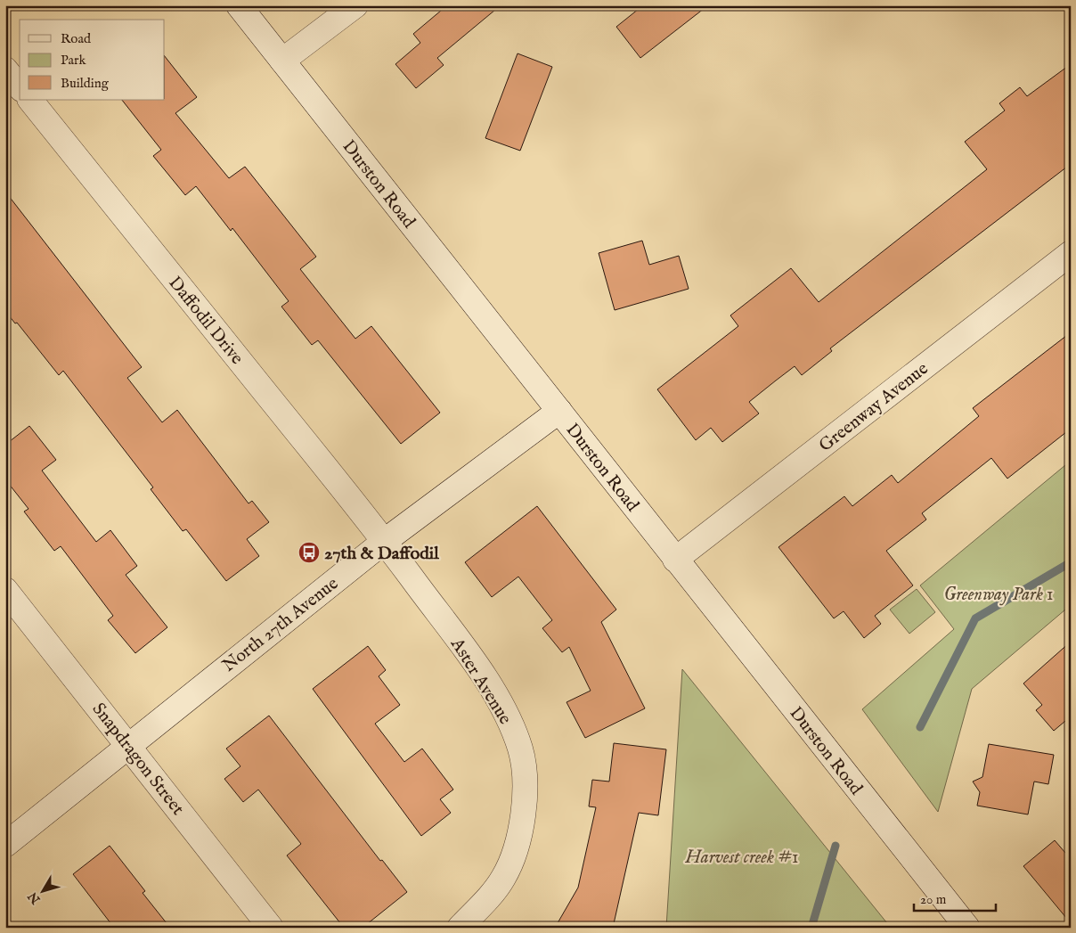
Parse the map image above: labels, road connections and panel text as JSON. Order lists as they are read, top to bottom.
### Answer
{
  "streets": {
    "street": [
      "Durston Road",
      "Daffodil Drive",
      "Greenway Avenue",
      "North 27th Avenue",
      "Aster Avenue",
      "Snapdragon Street"
    ]
  },
  "crossings": [
    ["Durston Road", "Greenway Avenue"],
    ["Durston Road", "North 27th Avenue"],
    ["Daffodil Drive", "North 27th Avenue"],
    ["Daffodil Drive", "Aster Avenue"],
    ["North 27th Avenue", "Aster Avenue"],
    ["North 27th Avenue", "Snapdragon Street"]
  ],
  "parks": ["Greenway Park 1", "Harvest creek #1"],
  "places": {
    "bus stop": ["27th & Daffodil"]
  },
  "legend": ["Road", "Park", "Building"],
  "scale_bar": "20 m",
  "north": "bottom left"
}
